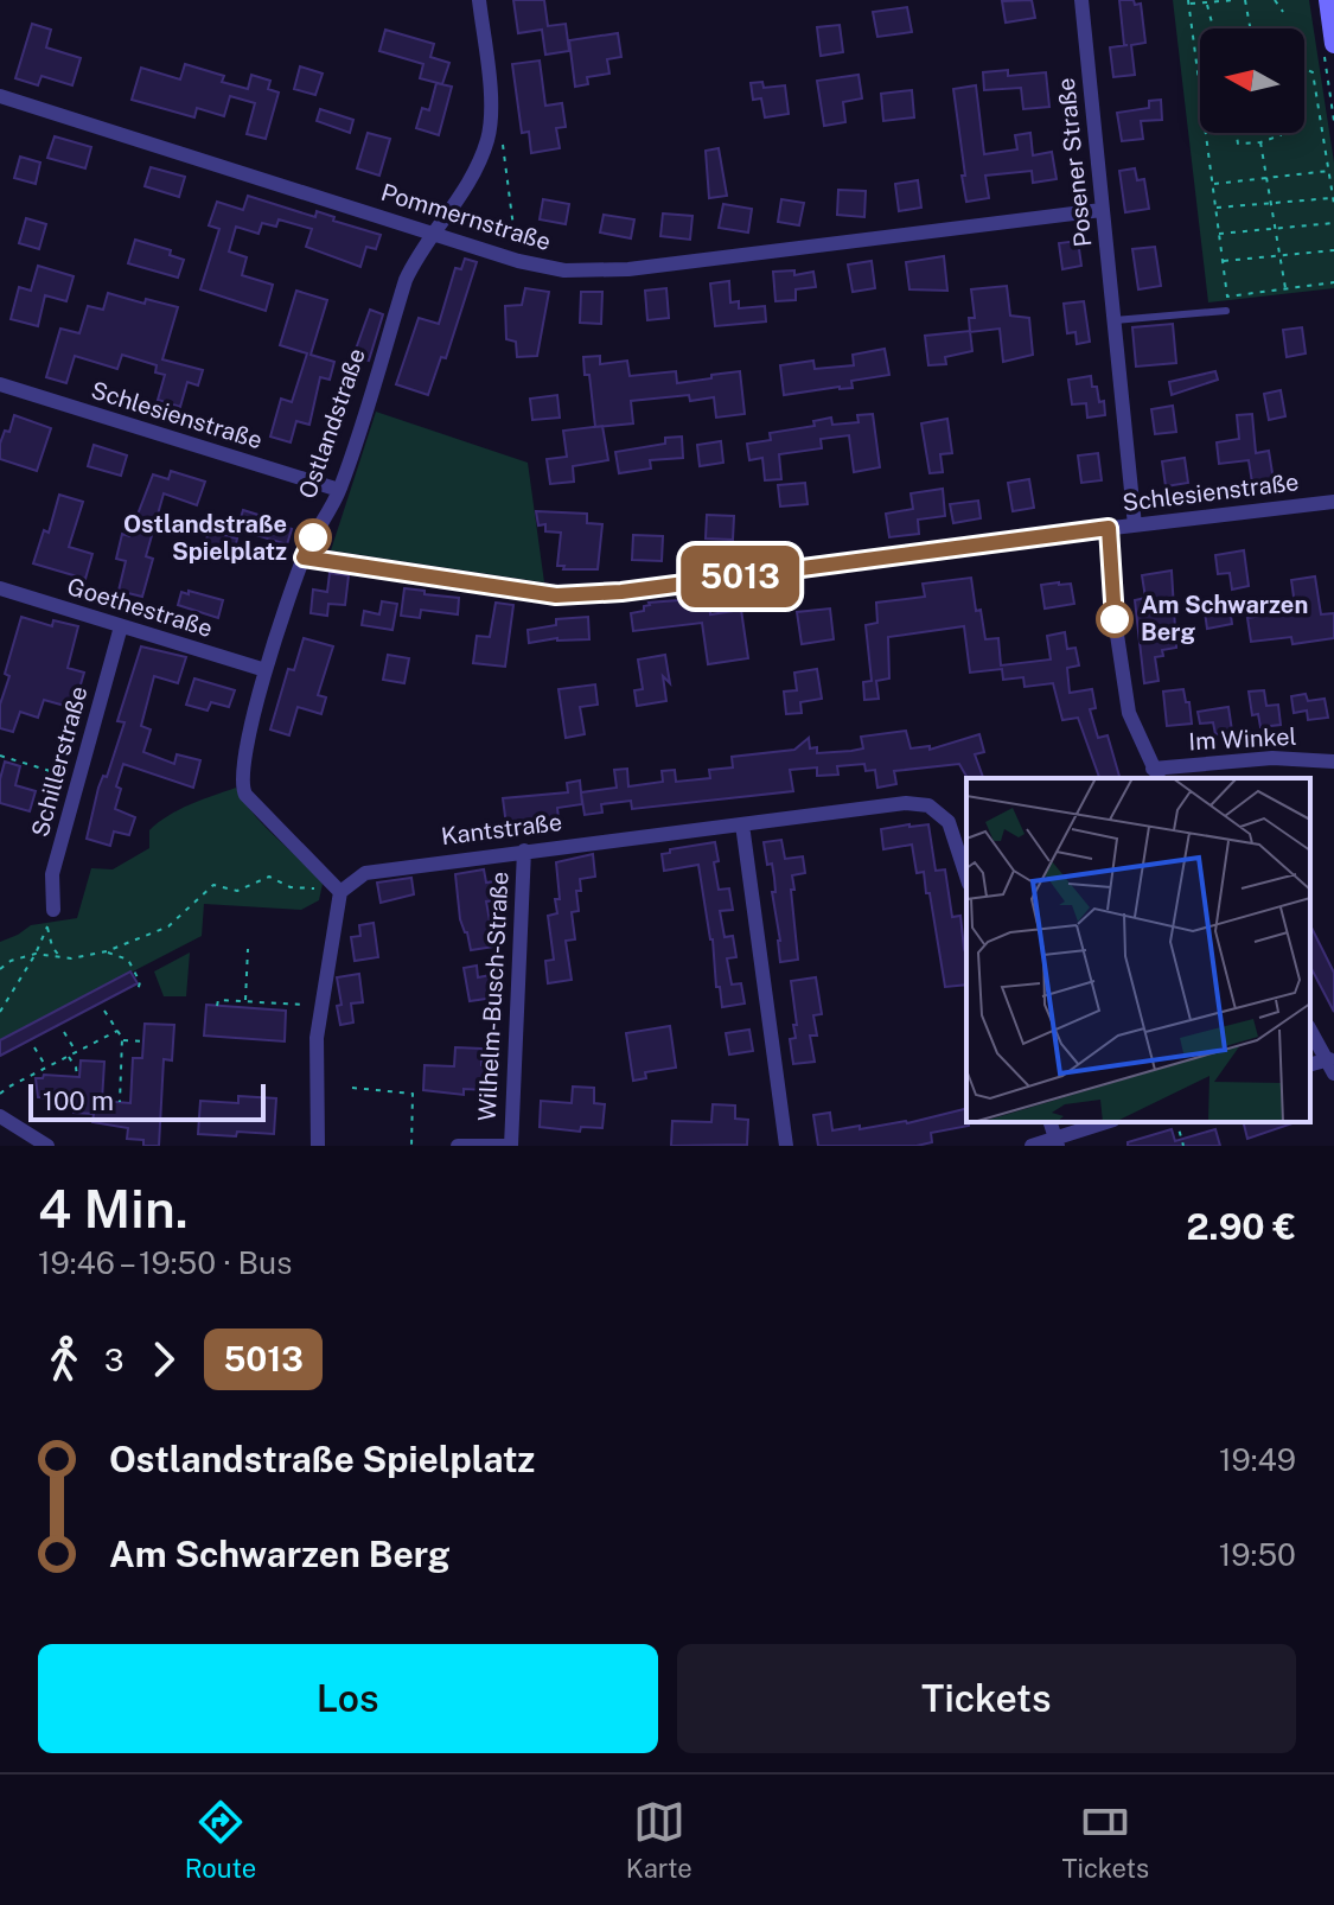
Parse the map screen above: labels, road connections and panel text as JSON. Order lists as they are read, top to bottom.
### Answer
{
  "streets": {
    "street": [
      "Posener Straße",
      "Pommernstraße",
      "Schlesienstraße",
      "Ostlandstraße",
      "Goethestraße",
      "Im Winkel",
      "Schillerstraße",
      "Kantstraße",
      "Wilhelm-Busch-Straße"
    ]
  },
  "crossings": [
    ["Posener Straße", "Pommernstraße"],
    ["Posener Straße", "Schlesienstraße"],
    ["Pommernstraße", "Ostlandstraße"],
    ["Schlesienstraße", "Ostlandstraße"],
    ["Ostlandstraße", "Goethestraße"],
    ["Ostlandstraße", "Kantstraße"],
    ["Goethestraße", "Schillerstraße"],
    ["Kantstraße", "Wilhelm-Busch-Straße"]
  ],
  "places": ["Ostlandstraße Spielplatz", "Am Schwarzen Berg"],
  "lines": ["bus line 5013"],
  "scale_bar": "100 m",
  "north": "left",
  "page": {
    "on_map": "5013",
    "scale": "100 m",
    "heading": ["4 Min.", "19:46 – 19:50 · Bus", "2.90 €"],
    "legs": ["3", "5013"],
    "list": [
      {
        "name": "Ostlandstraße Spielplatz",
        "value": "19:49"
      },
      {
        "name": "Am Schwarzen Berg",
        "value": "19:50"
      }
    ],
    "buttons": ["Los", "Tickets"],
    "tabs": ["Route", "Karte", "Tickets"]
  }
}
